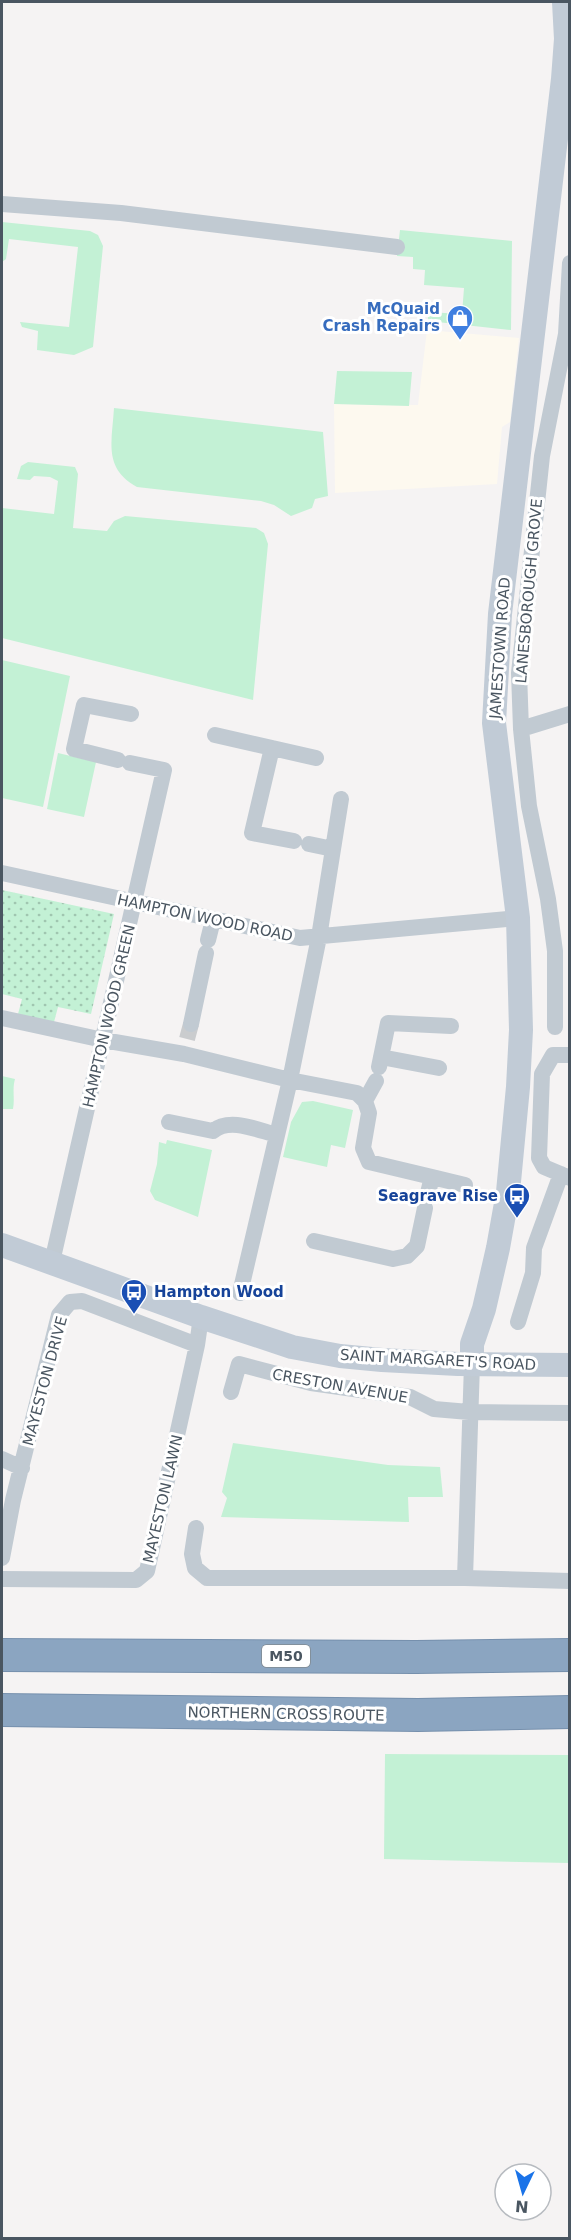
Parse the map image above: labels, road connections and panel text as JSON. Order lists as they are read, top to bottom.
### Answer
{
  "streets": {
    "highway": ["M50", "NORTHERN CROSS ROUTE"],
    "street": [
      "LANESBOROUGH GROVE",
      "JAMESTOWN ROAD",
      "HAMPTON WOOD ROAD",
      "HAMPTON WOOD GREEN",
      "SAINT MARGARET'S ROAD",
      "MAYESTON DRIVE",
      "CRESTON AVENUE",
      "MAYESTON LAWN"
    ]
  },
  "crossings": [
    ["JAMESTOWN ROAD", "HAMPTON WOOD ROAD"],
    ["JAMESTOWN ROAD", "SAINT MARGARET'S ROAD"],
    ["HAMPTON WOOD ROAD", "HAMPTON WOOD GREEN"],
    ["HAMPTON WOOD GREEN", "SAINT MARGARET'S ROAD"],
    ["SAINT MARGARET'S ROAD", "MAYESTON LAWN"],
    ["MAYESTON DRIVE", "MAYESTON LAWN"]
  ],
  "places": {
    "shop": ["McQuaid Crash Repairs"],
    "bus stop": ["Seagrave Rise", "Hampton Wood"]
  },
  "north": "bottom"
}
